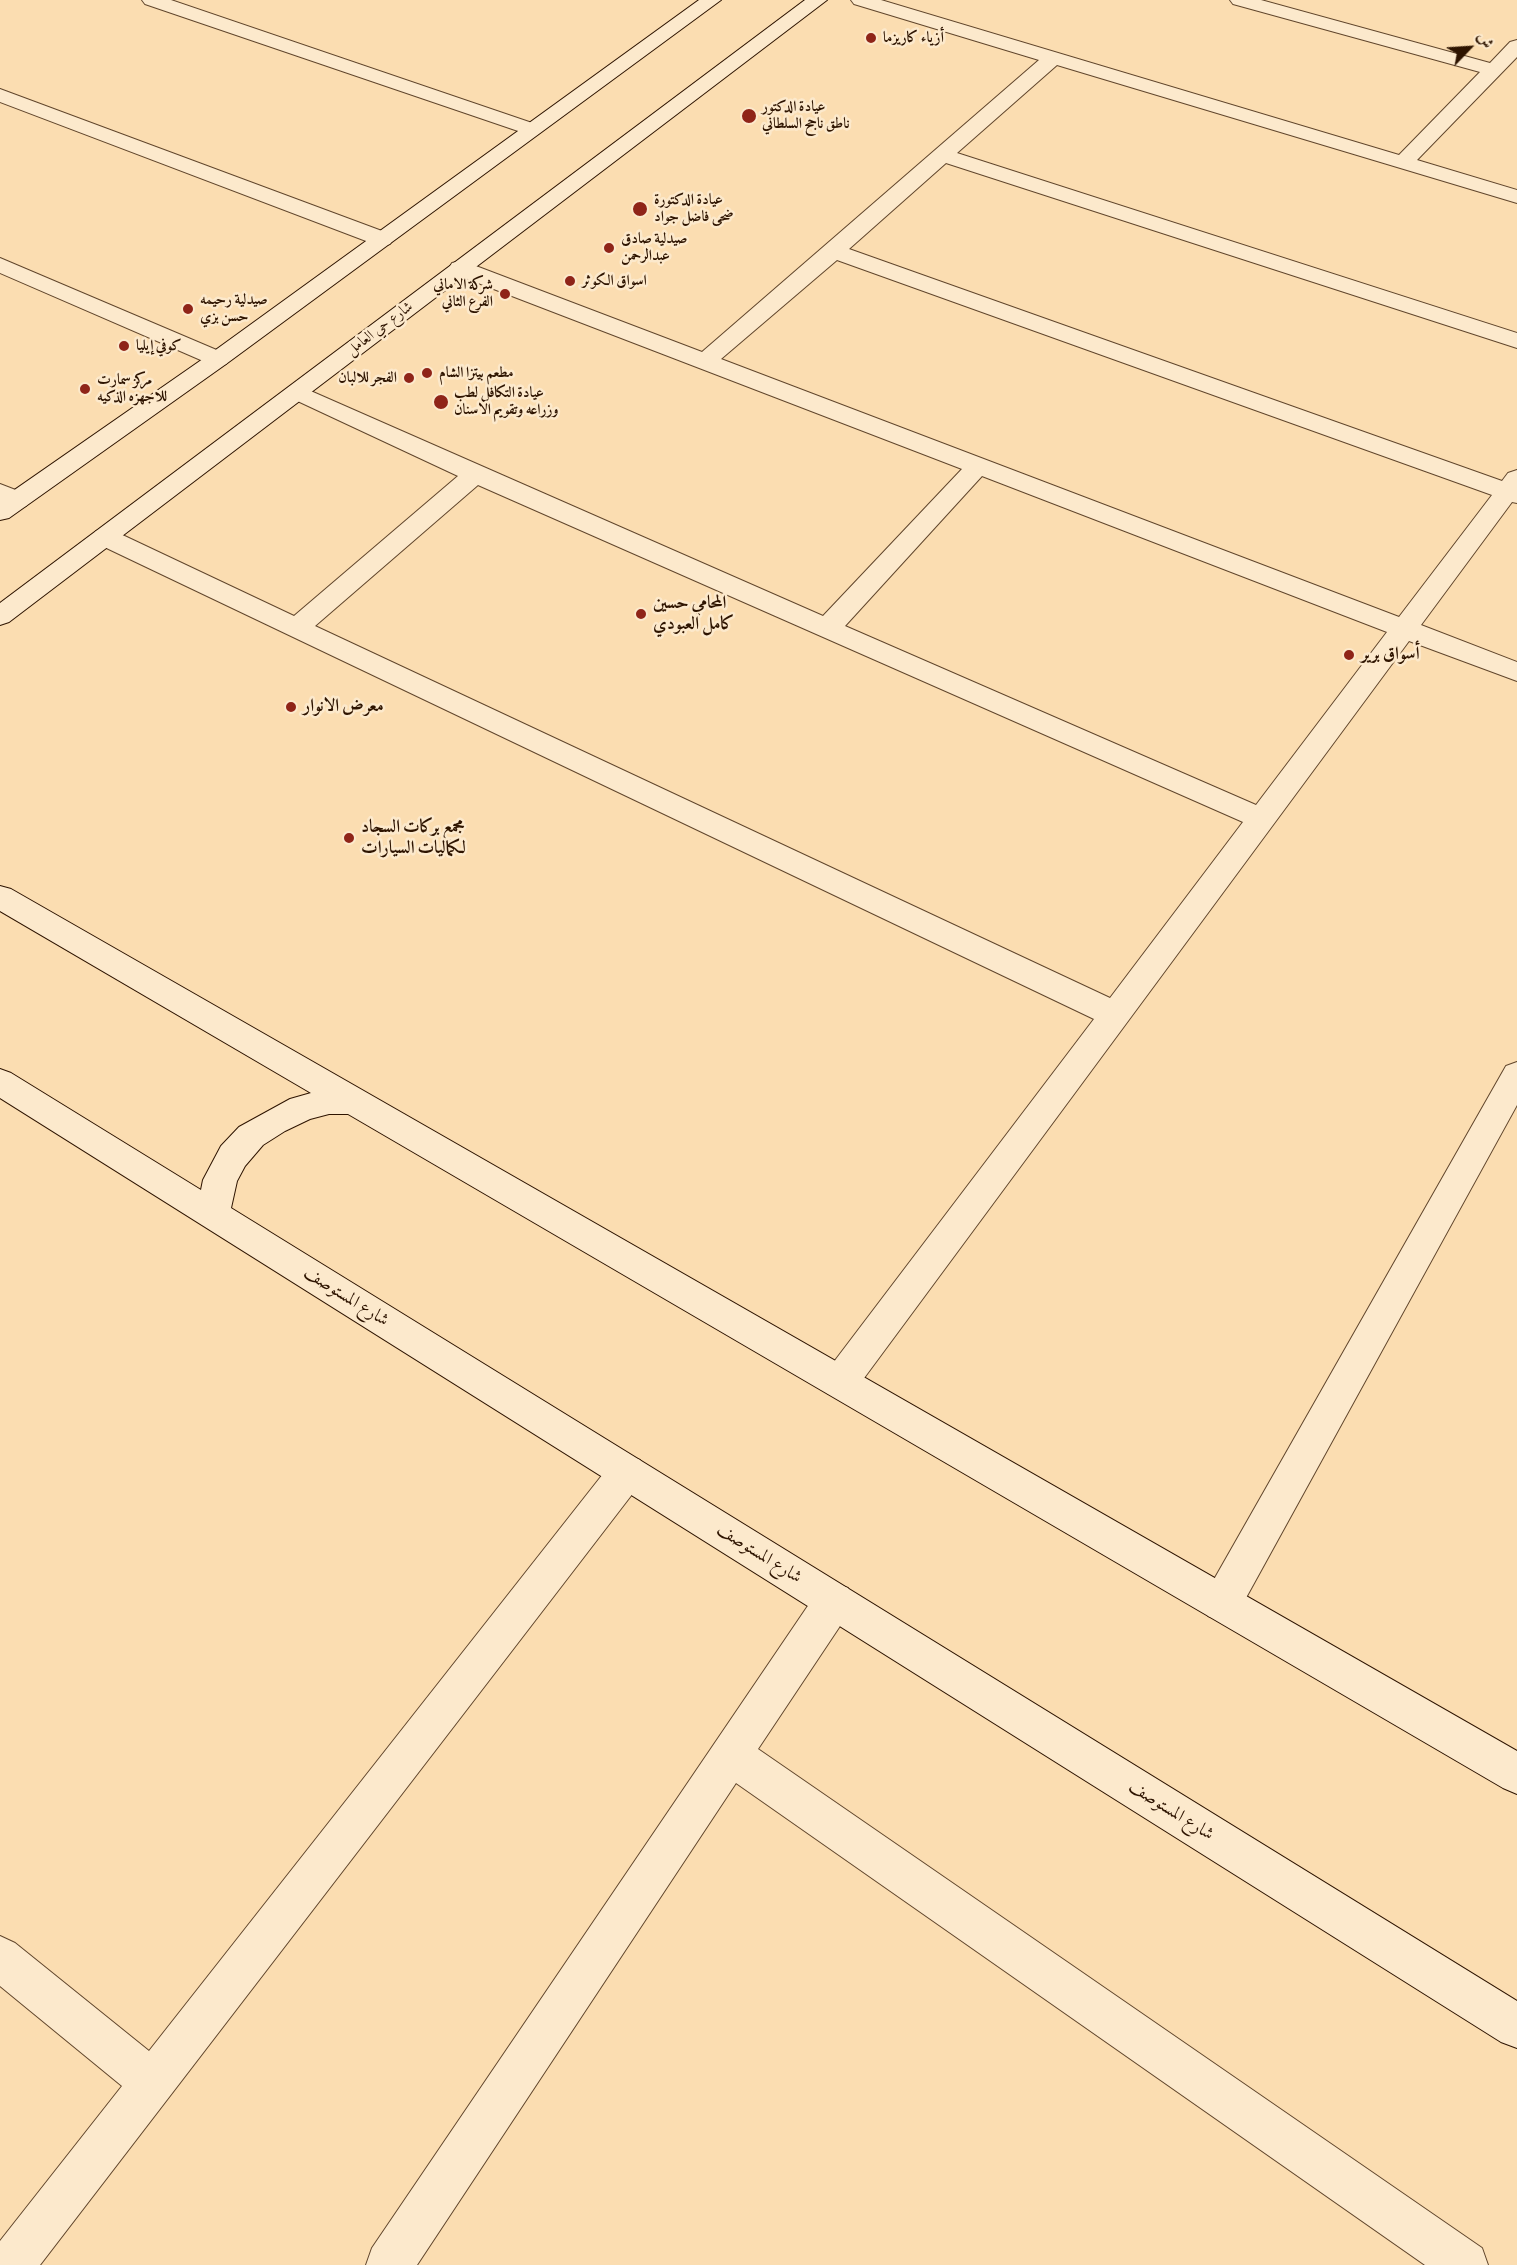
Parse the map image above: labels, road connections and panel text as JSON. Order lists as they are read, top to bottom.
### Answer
{
  "streets": {
    "street": ["شارع حي العامل", "شارع المستوصف"]
  },
  "places": [
    "أزياء كاريزما",
    "عيادة الدكتور ناطق ناجح السلطاني",
    "عيادة الدكتورة ضحى فاضل جواد",
    "صيدلية صادق عبدالرحمن",
    "اسواق الكوثر",
    "شركة الاماني الفرع الثاني",
    "صيدلية رحيمه حسن بزي",
    "كوفي إيليا",
    "مطعم بيتزا الشام",
    "الفجر للالبان",
    "مركز سمارت للاجهزه الذكيه",
    "عيادة التكافل لطب وزراعه وتقويم الاسنان",
    "المحامي حسين كامل العبودي",
    "أسواق برير",
    "معرض الانوار",
    "مجمع بركات السجاد لكماليات السيارات"
  ],
  "north": "top right"
}
